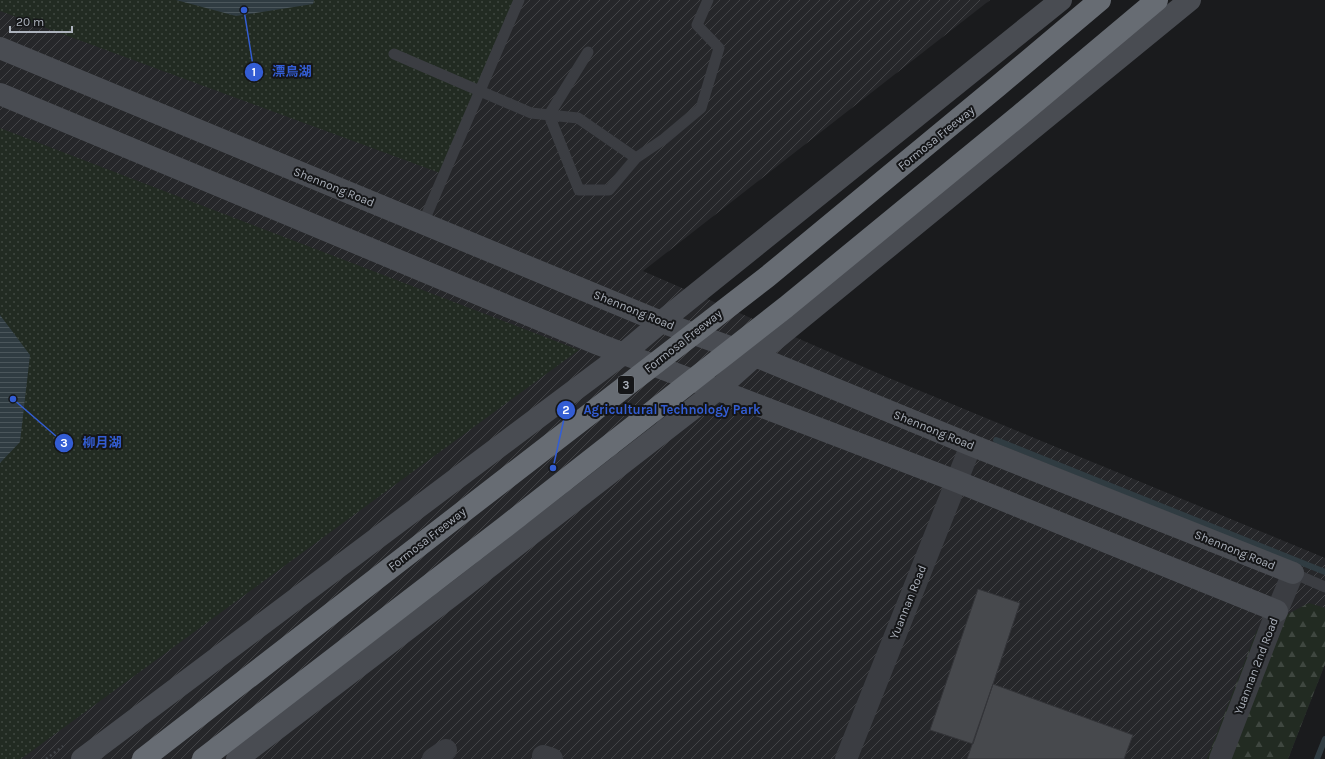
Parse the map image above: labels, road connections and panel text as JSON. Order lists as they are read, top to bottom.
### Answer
{
  "streets": {
    "highway": ["Formosa Freeway", "3"],
    "street": ["Shennong Road", "Yuannan Road", "Yuannan 2nd Road"]
  },
  "crossings": [
    ["Shennong Road", "Yuannan Road"],
    ["Shennong Road", "Yuannan 2nd Road"]
  ],
  "places": ["漂鳥湖", "柳月湖", "Agricultural Technology Park"],
  "scale_bar": "20 m"
}
